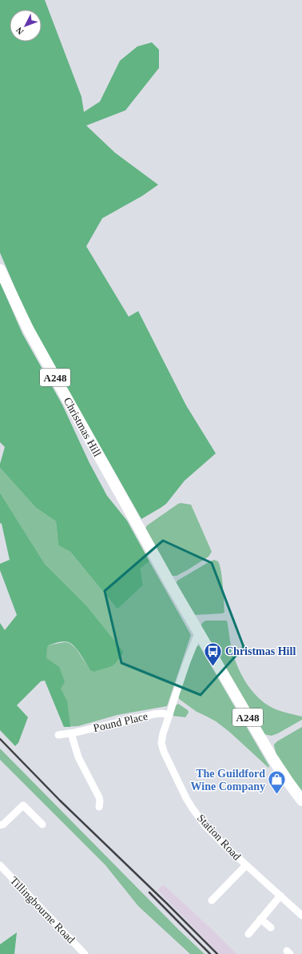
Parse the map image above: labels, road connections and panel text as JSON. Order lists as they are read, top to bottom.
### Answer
{
  "streets": {
    "main road": ["A248", "Christmas Hill"],
    "street": ["Pound Place", "Station Road", "Tillingbourne Road"]
  },
  "crossings": [
    ["A248", "Christmas Hill"],
    ["A248", "Station Road"],
    ["Christmas Hill", "Station Road"],
    ["Pound Place", "Station Road"]
  ],
  "places": {
    "bus stop": ["Christmas Hill"],
    "shop": ["The Guildford Wine Company"]
  },
  "north": "bottom left"
}
